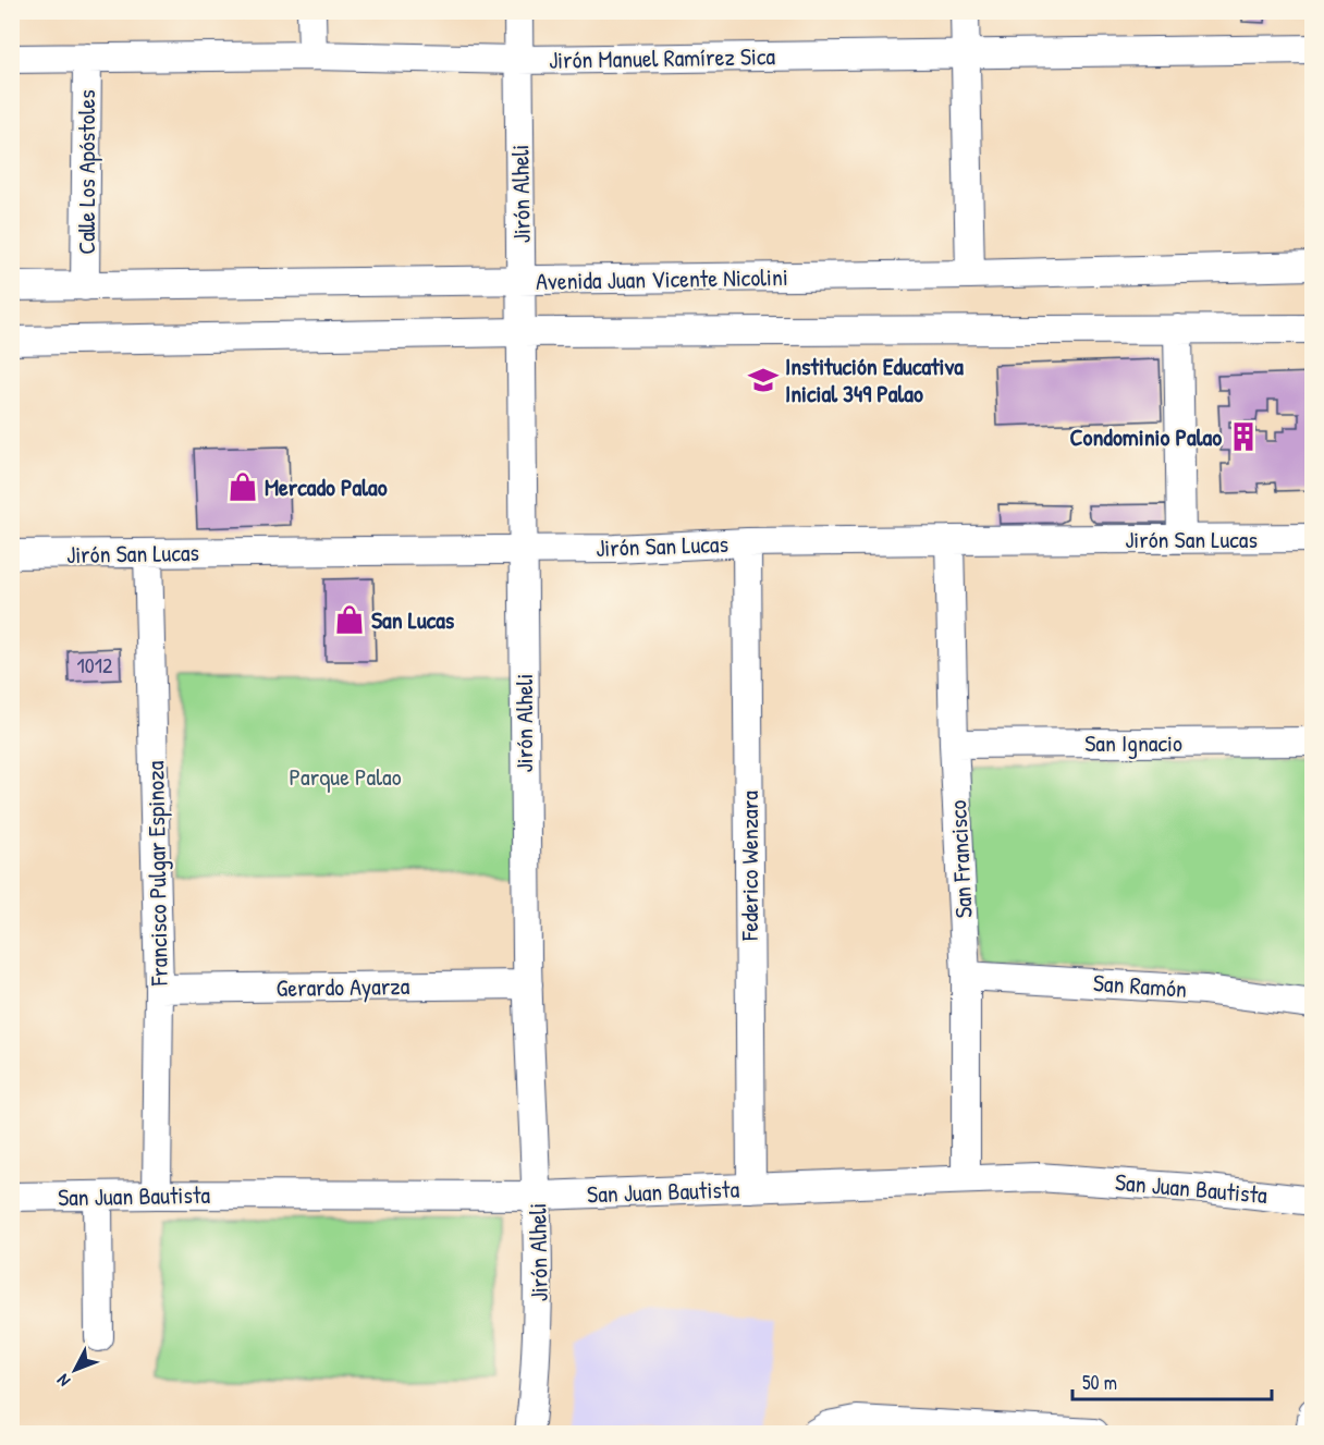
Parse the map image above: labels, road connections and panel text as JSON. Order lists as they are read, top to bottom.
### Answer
{
  "streets": {
    "street": [
      "Jirón Manuel Ramírez Sica",
      "Calle Los Apóstoles",
      "Jirón Alheli",
      "Avenida Juan Vicente Nicolini",
      "Jirón San Lucas",
      "San Ignacio",
      "San Francisco",
      "Federico Wenzara",
      "Francisco Pulgar Espinoza",
      "San Ramón",
      "Gerardo Ayarza",
      "San Juan Bautista"
    ]
  },
  "crossings": [
    ["Jirón Manuel Ramírez Sica", "Calle Los Apóstoles"],
    ["Jirón Manuel Ramírez Sica", "Jirón Alheli"],
    ["Calle Los Apóstoles", "Avenida Juan Vicente Nicolini"],
    ["Jirón Alheli", "Avenida Juan Vicente Nicolini"],
    ["Jirón Alheli", "Jirón San Lucas"],
    ["Jirón Alheli", "Gerardo Ayarza"],
    ["Jirón Alheli", "San Juan Bautista"],
    ["Jirón San Lucas", "San Francisco"],
    ["Jirón San Lucas", "Federico Wenzara"],
    ["Jirón San Lucas", "Francisco Pulgar Espinoza"],
    ["San Ignacio", "San Francisco"],
    ["San Francisco", "San Ramón"],
    ["San Francisco", "San Juan Bautista"],
    ["Federico Wenzara", "San Juan Bautista"],
    ["Francisco Pulgar Espinoza", "Gerardo Ayarza"],
    ["Francisco Pulgar Espinoza", "San Juan Bautista"]
  ],
  "parks": ["Parque Palao"],
  "places": {
    "school or university": ["Institución Educativa Inicial 349 Palao"],
    "building": ["Condominio Palao"],
    "shop": ["Mercado Palao", "San Lucas"]
  },
  "house_numbers": ["1012"],
  "scale_bar": "50 m",
  "north": "bottom left"
}
